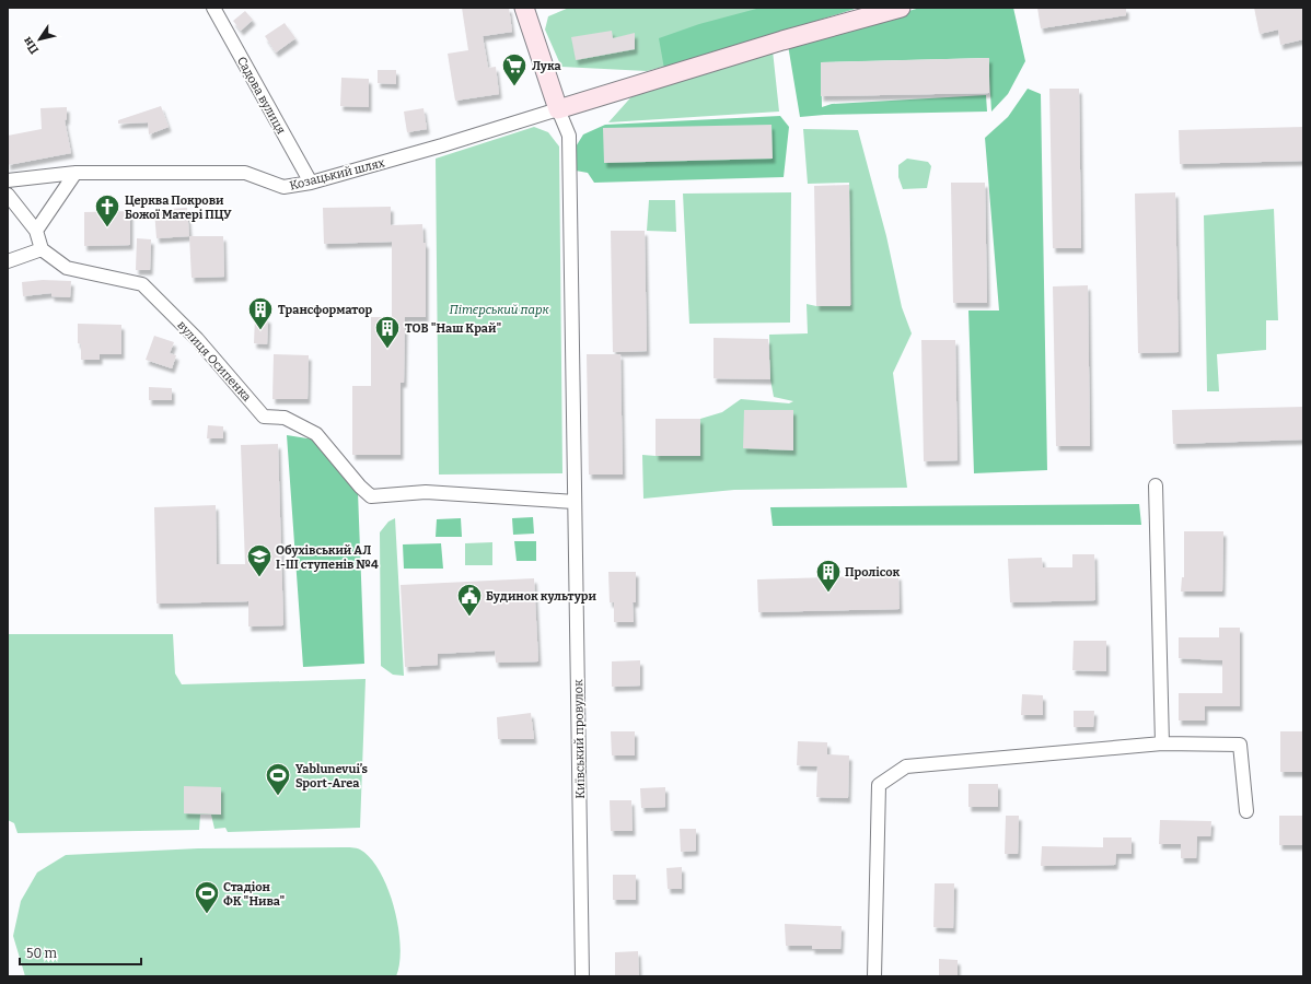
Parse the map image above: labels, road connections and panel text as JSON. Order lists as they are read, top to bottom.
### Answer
{
  "streets": {
    "street": [
      "Садова вулиця",
      "Козацький шлях",
      "вулиця Осипенка",
      "Київський провулок"
    ]
  },
  "crossings": [
    ["Садова вулиця", "Козацький шлях"],
    ["Козацький шлях", "Київський провулок"],
    ["вулиця Осипенка", "Київський провулок"]
  ],
  "parks": ["Пітєрський парк"],
  "places": {
    "supermarket": ["Лука"],
    "church": ["Церква Покрови Божої Матері ПЦУ"],
    "building": ["Трансформатор", "ТОВ \"Наш Край\"", "Пролісок"],
    "school or university": ["Обухівський АЛ І-ІІІ ступенів №4"],
    "public building": ["Будинок культури"],
    "sports": ["Yablunevui’s Sport-Area", "Стадіон ФК \"Нива\""]
  },
  "scale_bar": "50 m",
  "north": "bottom left"
}
